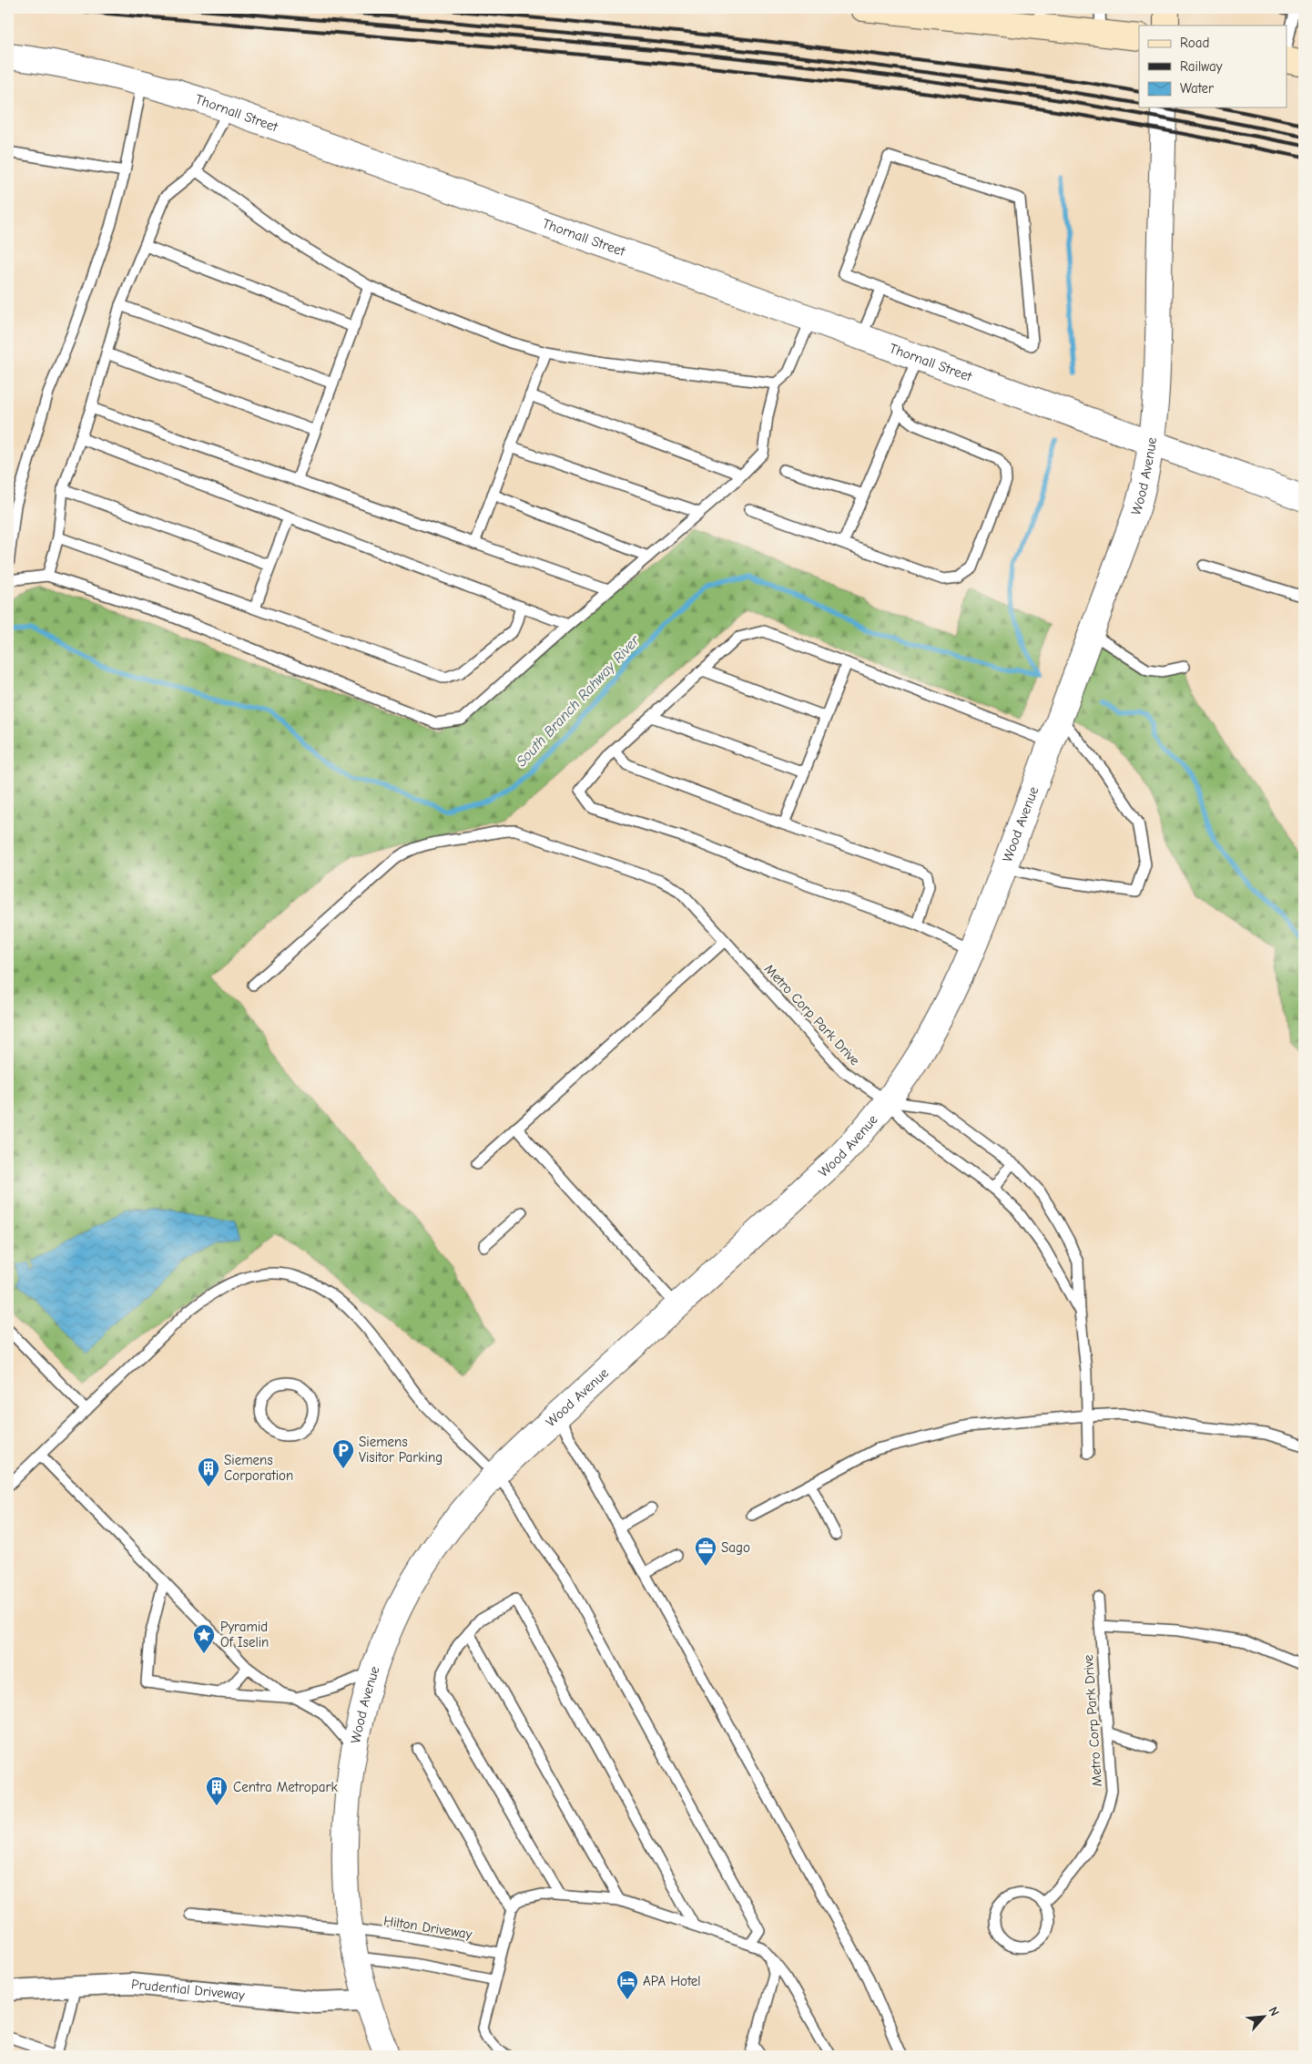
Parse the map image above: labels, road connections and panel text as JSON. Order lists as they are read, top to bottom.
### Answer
{
  "streets": {
    "street": ["Thornall Street", "Wood Avenue", "Prudential Driveway"],
    "lane": ["Metro Corp Park Drive", "Hilton Driveway"]
  },
  "crossings": [
    ["Thornall Street", "Wood Avenue"],
    ["Wood Avenue", "Metro Corp Park Drive"],
    ["Wood Avenue", "Hilton Driveway"],
    ["Wood Avenue", "Prudential Driveway"]
  ],
  "water": ["South Branch Rahway River"],
  "places": {
    "parking": ["Siemens Visitor Parking"],
    "building": ["Siemens Corporation", "Centra Metropark"],
    "office": ["Sago"],
    "place": ["Pyramid Of Iselin"],
    "hotel": ["APA Hotel"]
  },
  "legend": ["Road", "Railway", "Water"],
  "north": "top right"
}
